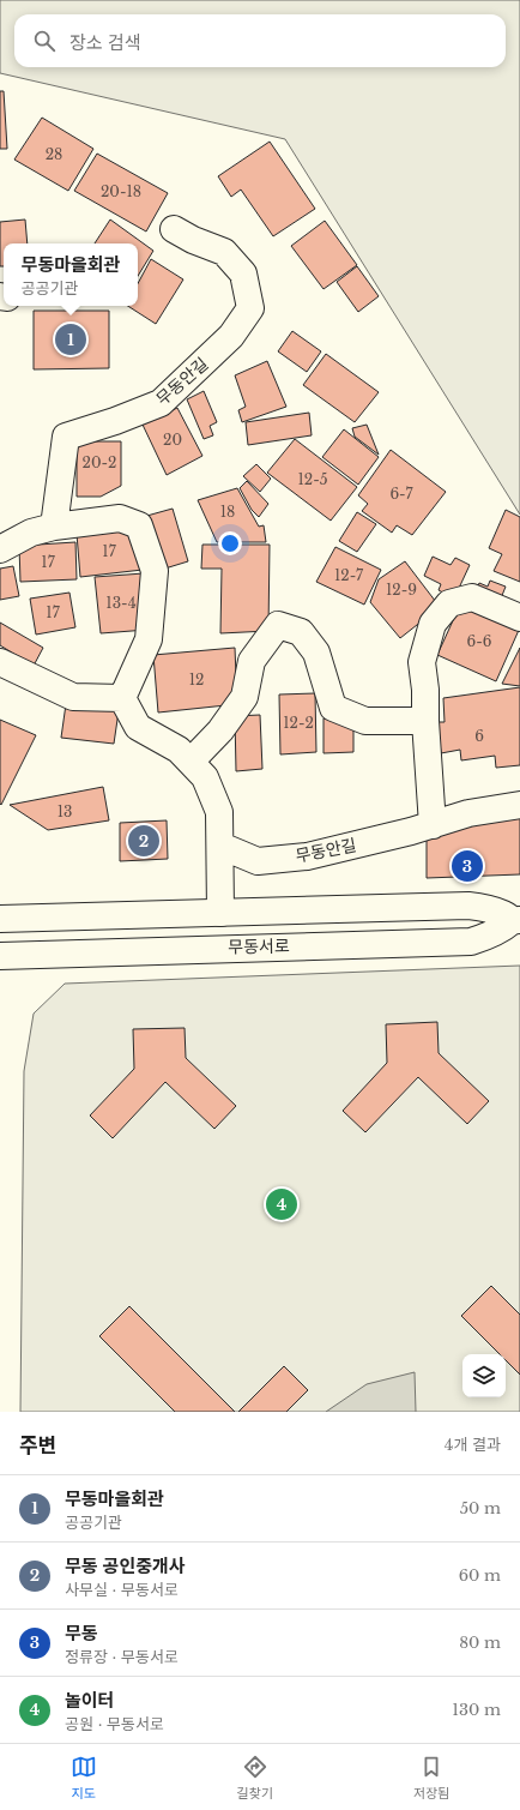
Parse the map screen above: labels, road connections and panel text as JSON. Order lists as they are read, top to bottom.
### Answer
{
  "streets": {
    "main road": ["무동안길", "무동서로"]
  },
  "house_numbers": [
    "28",
    "20-18",
    "20",
    "20-2",
    "12-5",
    "6-7",
    "18",
    "17",
    "17",
    "12-7",
    "12-9",
    "13-4",
    "17",
    "6-6",
    "12",
    "12-2",
    "6",
    "13"
  ],
  "page": {
    "search": "장소 검색",
    "popup": ["무동마을회관", "공공기관"],
    "pins": [
      "1",
      "2",
      "3",
      "4"
    ],
    "heading": ["주변", "4개 결과"],
    "list": [
      {
        "mark": "1",
        "name": "무동마을회관",
        "note": "공공기관",
        "value": "50 m"
      },
      {
        "mark": "2",
        "name": "무동 공인중개사",
        "note": "사무실 · 무동서로",
        "value": "60 m"
      },
      {
        "mark": "3",
        "name": "무동",
        "note": "정류장 · 무동서로",
        "value": "80 m"
      },
      {
        "mark": "4",
        "name": "놀이터",
        "note": "공원 · 무동서로",
        "value": "130 m"
      }
    ],
    "nav": ["지도", "길찾기", "저장됨"]
  }
}
